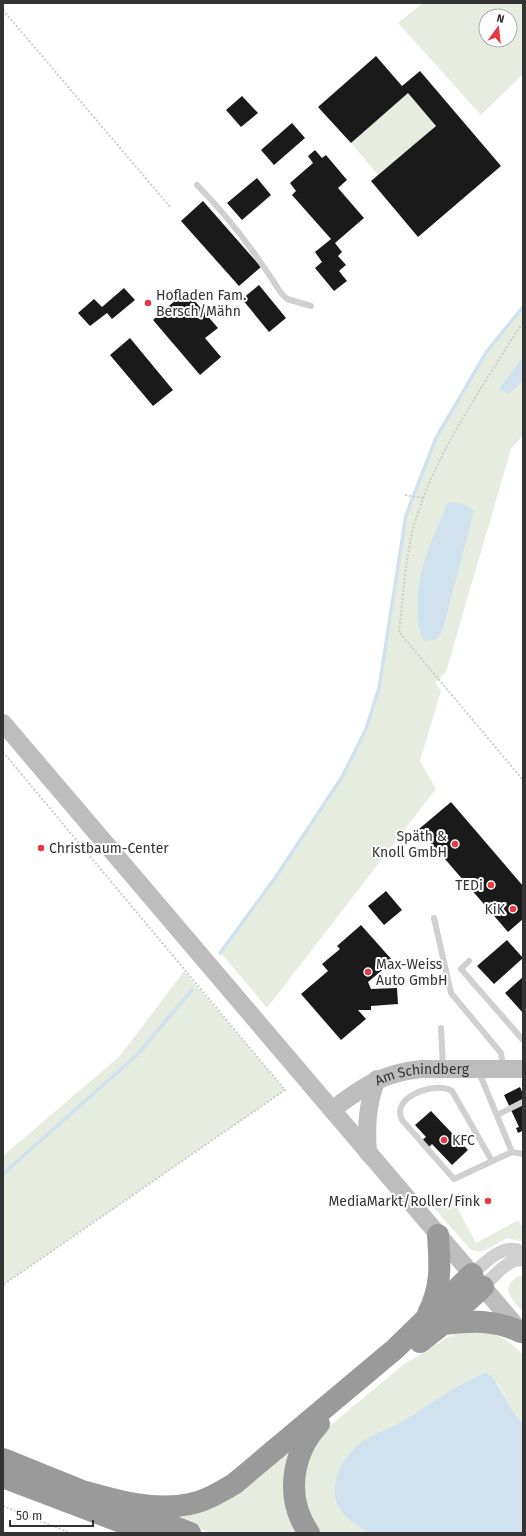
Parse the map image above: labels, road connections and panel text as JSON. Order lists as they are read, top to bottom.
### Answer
{
  "streets": {
    "main road": ["Am Schindberg"]
  },
  "places": [
    "Hofladen Fam. Bersch/Mähn",
    "Späth & Knoll GmbH",
    "Christbaum-Center",
    "TEDi",
    "KiK",
    "Max-Weiss Auto GmbH",
    "KFC",
    "MediaMarkt/Roller/Fink"
  ],
  "scale_bar": "50 m",
  "north": "top"
}
